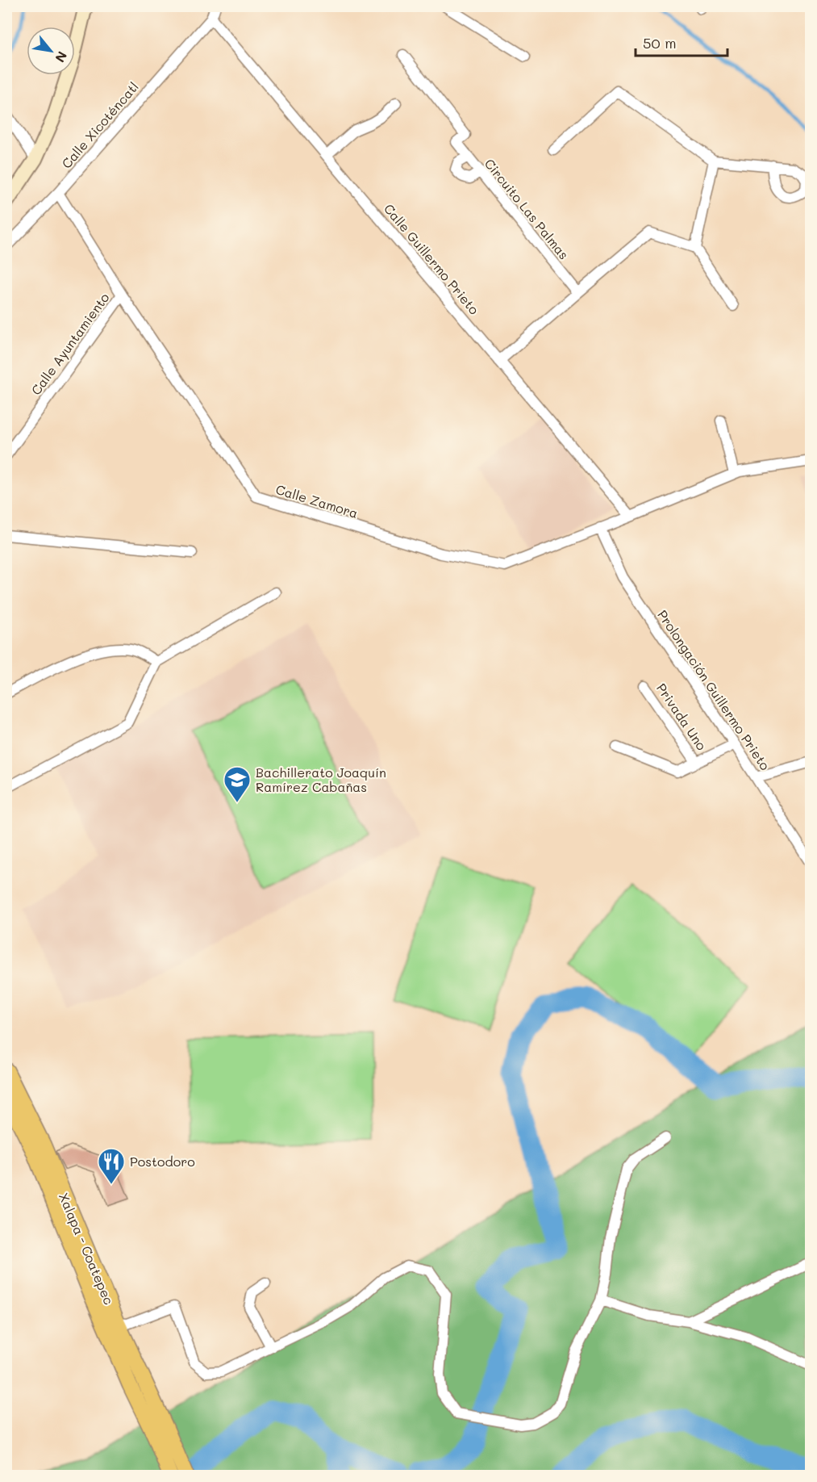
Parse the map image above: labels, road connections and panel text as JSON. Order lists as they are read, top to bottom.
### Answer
{
  "streets": {
    "main road": ["Xalapa - Coatepec"],
    "street": [
      "Calle Xicoténcatl",
      "Circuito Las Palmas",
      "Calle Guillermo Prieto",
      "Calle Ayuntamiento",
      "Calle Zamora",
      "Prolongación Guillermo Prieto",
      "Privada Uno"
    ]
  },
  "crossings": [
    ["Calle Xicoténcatl", "Calle Guillermo Prieto"],
    ["Calle Xicoténcatl", "Calle Zamora"],
    ["Calle Guillermo Prieto", "Calle Zamora"],
    ["Calle Ayuntamiento", "Calle Zamora"],
    ["Calle Zamora", "Prolongación Guillermo Prieto"]
  ],
  "places": {
    "school or university": ["Bachillerato Joaquín Ramírez Cabañas"],
    "restaurant": ["Postodoro"]
  },
  "scale_bar": "50 m",
  "north": "bottom right"
}
